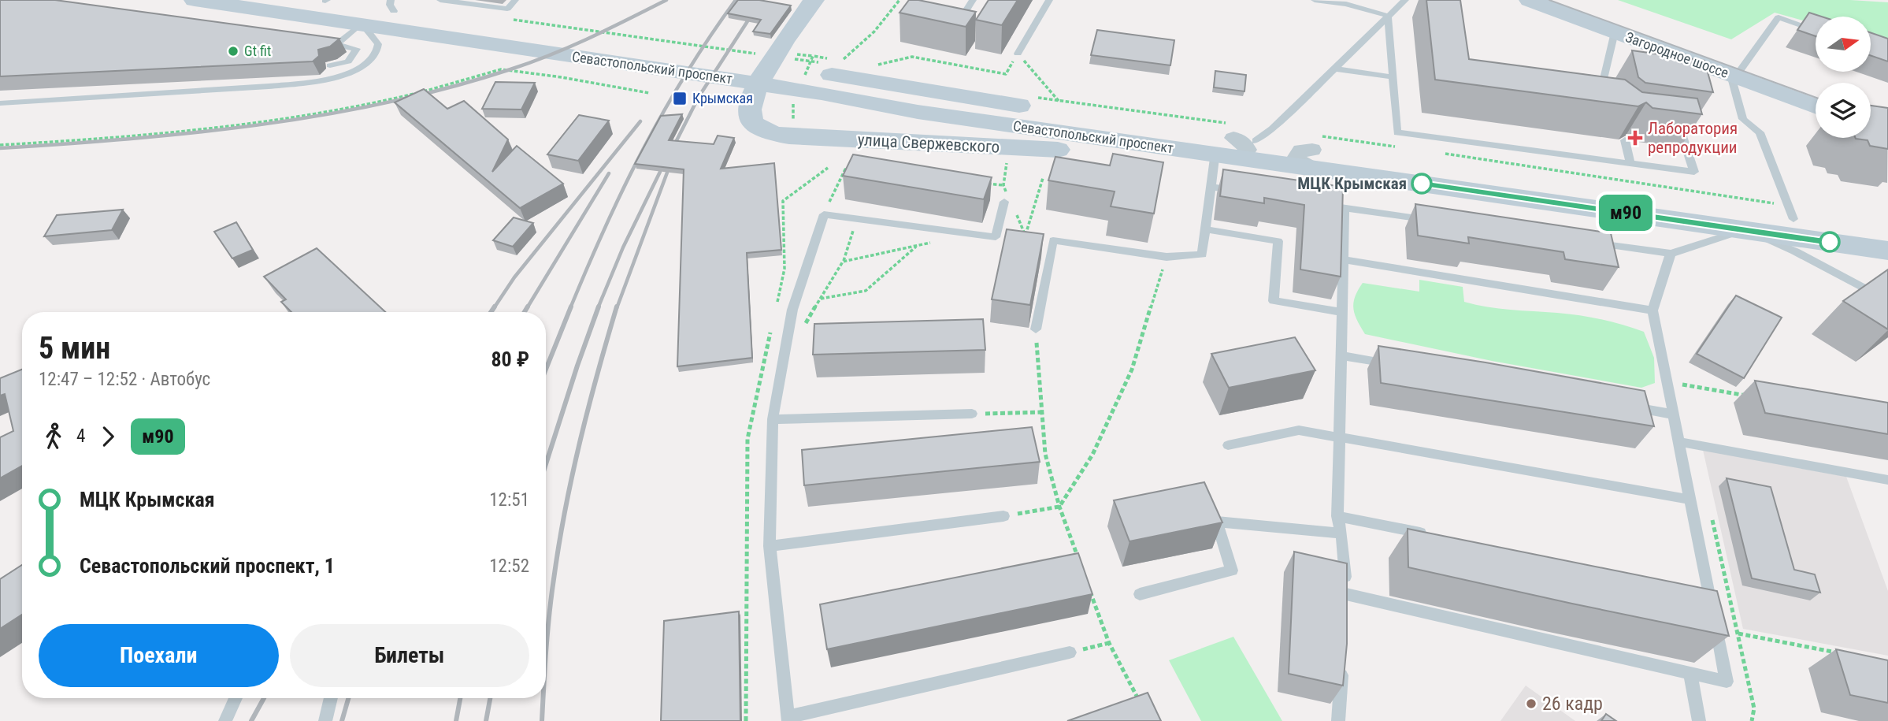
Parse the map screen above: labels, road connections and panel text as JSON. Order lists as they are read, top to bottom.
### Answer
{
  "streets": {
    "main road": ["Загородное шоссе", "Севастопольский проспект", "улица Свержевского"]
  },
  "crossings": [
    ["Севастопольский проспект", "улица Свержевского"]
  ],
  "places": {
    "other": ["Gt fit", "МЦК Крымская", "26 кадр"],
    "transit": ["Крымская"],
    "health": ["Лаборатория репродукции"]
  },
  "lines": ["bus line м90"],
  "north": "right",
  "page": {
    "on_map": "м90",
    "heading": ["5 мин", "12:47 – 12:52 · Автобус", "80 ₽"],
    "legs": ["4", "м90"],
    "list": [
      {
        "name": "МЦК Крымская",
        "value": "12:51"
      },
      {
        "name": "Севастопольский проспект, 1",
        "value": "12:52"
      }
    ],
    "buttons": ["Поехали", "Билеты"]
  }
}
